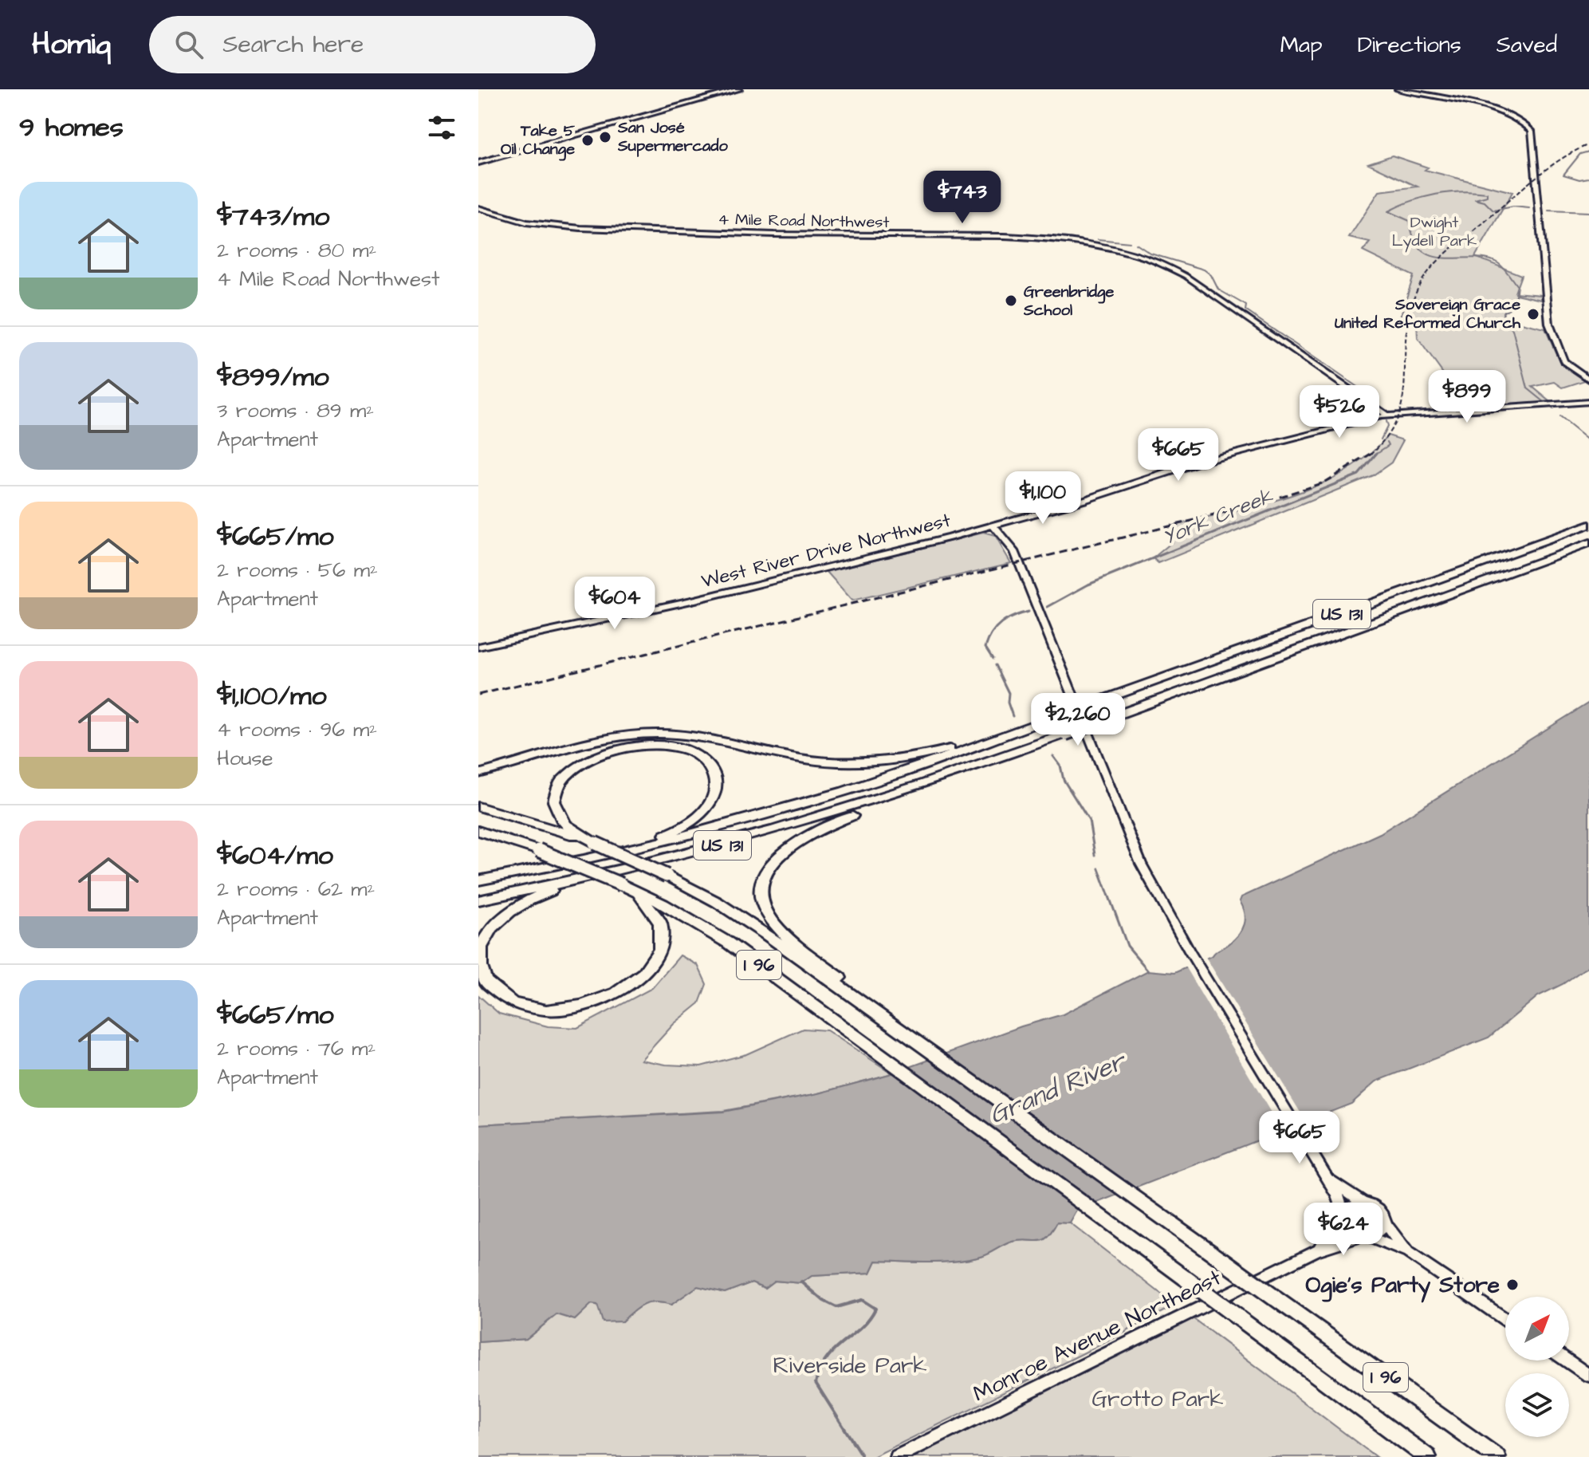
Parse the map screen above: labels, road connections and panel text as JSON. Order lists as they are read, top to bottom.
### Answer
{
  "streets": {
    "highway": ["US 131", "I 96"],
    "main road": ["4 Mile Road Northwest", "West River Drive Northwest", "Monroe Avenue Northeast"]
  },
  "crossings": [
    ["4 Mile Road Northwest", "West River Drive Northwest"]
  ],
  "water": ["York Creek", "Grand River"],
  "parks": ["Dwight Lydell Park", "Riverside Park", "Grotto Park"],
  "places": [
    "San José Supermercado",
    "Take 5 Oil Change",
    "Greenbridge School",
    "Sovereign Grace United Reformed Church",
    "Ogie's Party Store"
  ],
  "north": "top right",
  "page": {
    "header": "Homiq",
    "search": "Search here",
    "nav": ["Map", "Directions", "Saved"],
    "heading": "9 homes",
    "list": [
      {
        "name": "$743/mo",
        "note": "2 rooms · 80 m² · 4 Mile Road Northwest"
      },
      {
        "name": "$899/mo",
        "note": "3 rooms · 89 m² · Apartment"
      },
      {
        "name": "$665/mo",
        "note": "2 rooms · 56 m² · Apartment"
      },
      {
        "name": "$1,100/mo",
        "note": "4 rooms · 96 m² · House"
      },
      {
        "name": "$604/mo",
        "note": "2 rooms · 62 m² · Apartment"
      },
      {
        "name": "$665/mo",
        "note": "2 rooms · 76 m² · Apartment"
      }
    ],
    "price": [
      "$743",
      "$899",
      "$526",
      "$665",
      "$1,100",
      "$604",
      "$2,260",
      "$665",
      "$624"
    ]
  }
}
